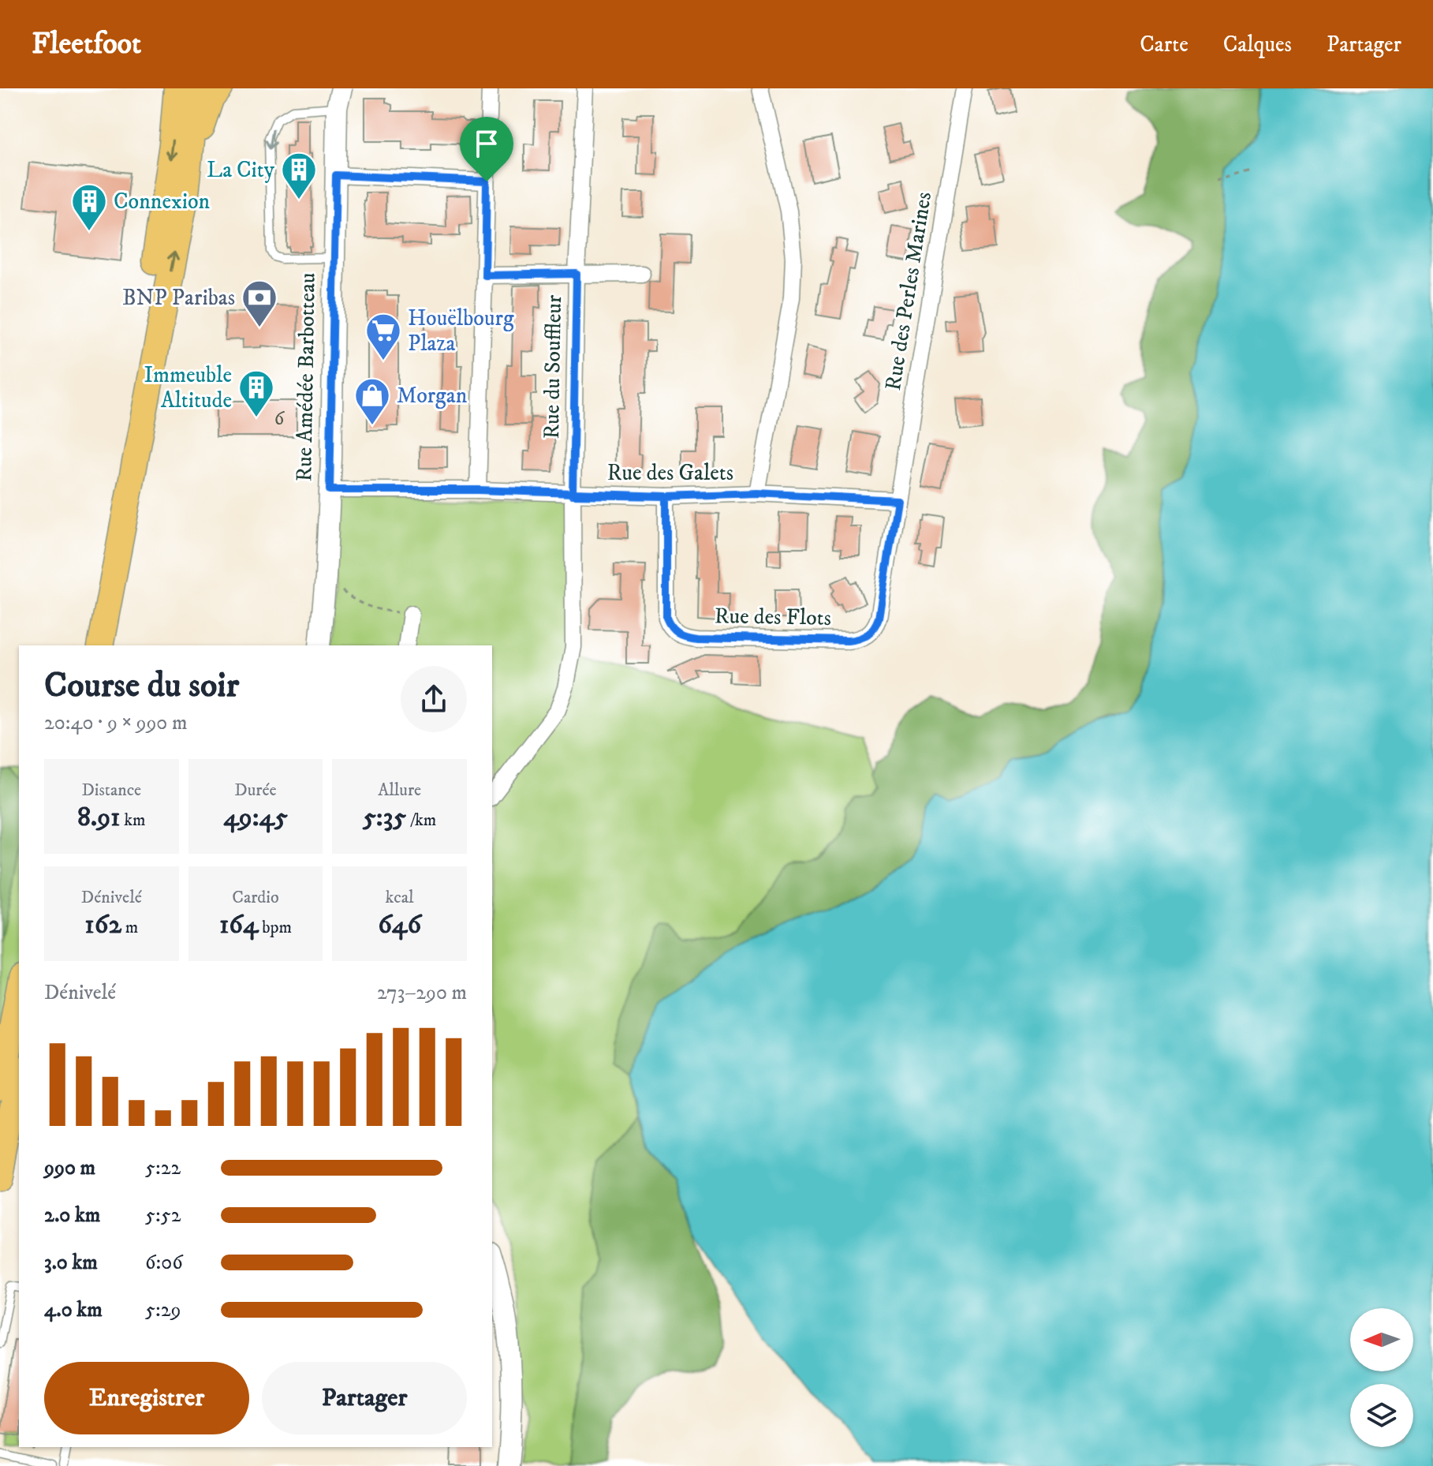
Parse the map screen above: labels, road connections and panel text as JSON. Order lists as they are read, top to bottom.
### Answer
{
  "streets": {
    "street": [
      "Rue des Perles Marines",
      "Rue du Souffleur",
      "Rue Amédée Barbotteau",
      "Rue des Galets",
      "Rue des Flots"
    ]
  },
  "crossings": [
    ["Rue des Perles Marines", "Rue des Galets"],
    ["Rue des Perles Marines", "Rue des Flots"],
    ["Rue du Souffleur", "Rue des Galets"],
    ["Rue Amédée Barbotteau", "Rue des Galets"],
    ["Rue des Galets", "Rue des Flots"]
  ],
  "places": {
    "building": ["La City", "Connexion", "Immeuble Altitude"],
    "bank": ["BNP Paribas"],
    "supermarket": ["Houëlbourg Plaza"],
    "shop": ["Morgan"]
  },
  "house_numbers": ["6"],
  "north": "left",
  "page": {
    "header": "Fleetfoot",
    "nav": ["Carte", "Calques", "Partager"],
    "heading": ["Course du soir", "20:40 · 9 × 990 m"],
    "stats": [
      ["Distance", "8.91 km"],
      ["Durée", "49:45"],
      ["Allure", "5:35 /km"],
      ["Dénivelé", "162 m"],
      ["Cardio", "164 bpm"],
      ["kcal", "646"]
    ],
    "chart": ["Dénivelé", "273–290 m"],
    "list": [
      {
        "name": "990 m",
        "note": "5:22"
      },
      {
        "name": "2.0 km",
        "note": "5:52"
      },
      {
        "name": "3.0 km",
        "note": "6:06"
      },
      {
        "name": "4.0 km",
        "note": "5:29"
      }
    ],
    "buttons": ["Enregistrer", "Partager"]
  }
}
